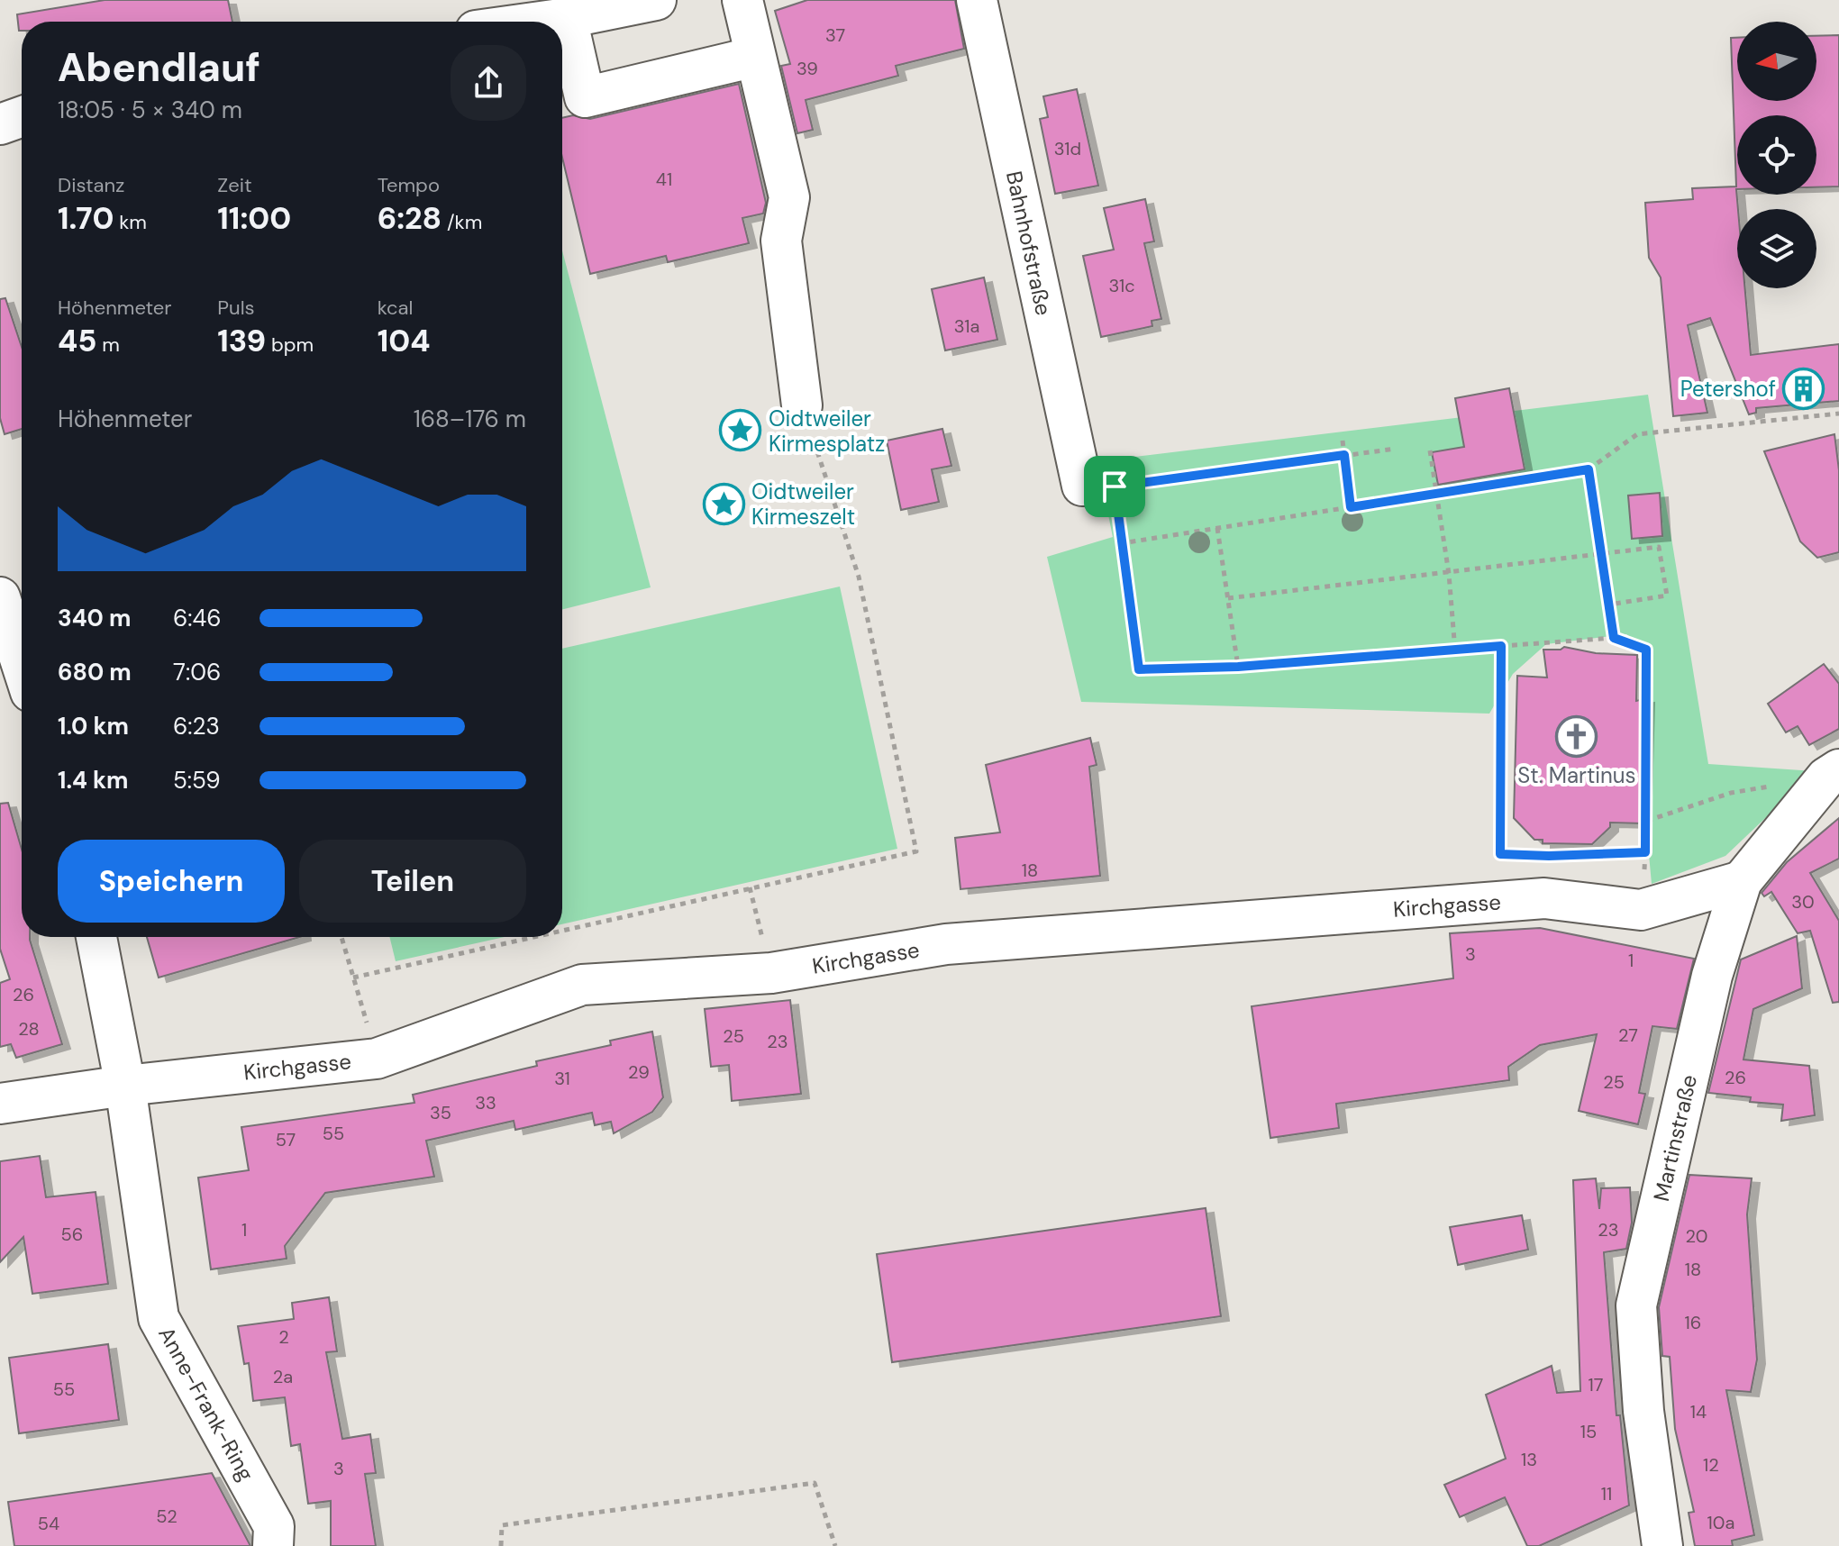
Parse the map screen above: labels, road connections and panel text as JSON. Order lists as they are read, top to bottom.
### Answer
{
  "streets": {
    "street": [
      "Bahnhofstraße",
      "Kirchgasse",
      "Martinstraße",
      "Anne-Frank-Ring"
    ]
  },
  "crossings": [
    ["Kirchgasse", "Martinstraße"],
    ["Kirchgasse", "Anne-Frank-Ring"]
  ],
  "places": {
    "building": ["Petershof"],
    "place": ["Oidtweiler Kirmesplatz", "Oidtweiler Kirmeszelt"],
    "church": ["St. Martinus"]
  },
  "house_numbers": [
    "37",
    "39",
    "31d",
    "41",
    "31c",
    "31a",
    "18",
    "30",
    "3",
    "1",
    "26",
    "28",
    "27",
    "25",
    "23",
    "29",
    "26",
    "31",
    "25",
    "33",
    "35",
    "55",
    "57",
    "1",
    "23",
    "56",
    "20",
    "18",
    "16",
    "2",
    "2a",
    "17",
    "55",
    "14",
    "15",
    "13",
    "12",
    "3",
    "11",
    "52",
    "10a",
    "54"
  ],
  "north": "left",
  "page": {
    "heading": ["Abendlauf", "18:05 · 5 × 340 m"],
    "stats": [
      ["Distanz", "1.70 km"],
      ["Zeit", "11:00"],
      ["Tempo", "6:28 /km"],
      ["Höhenmeter", "45 m"],
      ["Puls", "139 bpm"],
      ["kcal", "104"]
    ],
    "chart": ["Höhenmeter", "168–176 m"],
    "list": [
      {
        "name": "340 m",
        "note": "6:46"
      },
      {
        "name": "680 m",
        "note": "7:06"
      },
      {
        "name": "1.0 km",
        "note": "6:23"
      },
      {
        "name": "1.4 km",
        "note": "5:59"
      }
    ],
    "buttons": ["Speichern", "Teilen"]
  }
}
